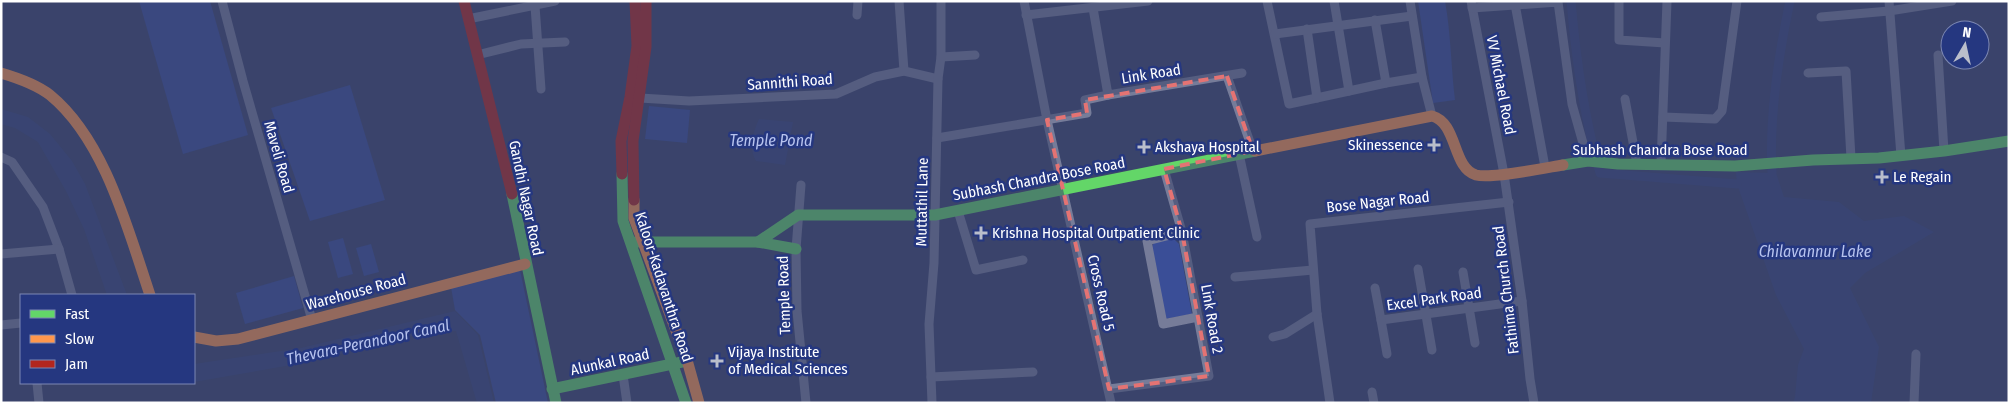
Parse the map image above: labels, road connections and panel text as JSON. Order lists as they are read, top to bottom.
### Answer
{
  "streets": {
    "main road": [
      "Subhash Chandra Bose Road",
      "Gandhi Nagar Road",
      "Kaloor-Kadavanthra Road",
      "Warehouse Road",
      "Alunkal Road"
    ],
    "street": [
      "Link Road",
      "Sannithi Road",
      "VV Michael Road",
      "Maveli Road",
      "Muttathil Lane",
      "Bose Nagar Road",
      "Fathima Church Road",
      "Cross Road 5",
      "Temple Road",
      "Excel Park Road",
      "Link Road 2"
    ]
  },
  "crossings": [
    ["Sannithi Road", "Muttathil Lane"],
    ["Sannithi Road", "Kaloor-Kadavanthra Road"],
    ["VV Michael Road", "Subhash Chandra Bose Road"],
    ["VV Michael Road", "Fathima Church Road"],
    ["Subhash Chandra Bose Road", "Muttathil Lane"],
    ["Subhash Chandra Bose Road", "Fathima Church Road"],
    ["Subhash Chandra Bose Road", "Cross Road 5"],
    ["Subhash Chandra Bose Road", "Temple Road"],
    ["Subhash Chandra Bose Road", "Link Road 2"],
    ["Maveli Road", "Warehouse Road"],
    ["Gandhi Nagar Road", "Warehouse Road"],
    ["Gandhi Nagar Road", "Alunkal Road"],
    ["Bose Nagar Road", "Fathima Church Road"],
    ["Kaloor-Kadavanthra Road", "Alunkal Road"],
    ["Fathima Church Road", "Excel Park Road"],
    ["Cross Road 5", "Link Road 2"]
  ],
  "water": ["Temple Pond", "Chilavannur Lake", "Thevara-Perandoor Canal"],
  "places": {
    "health": [
      "Skinessence",
      "Akshaya Hospital",
      "Le Regain",
      "Krishna Hospital Outpatient Clinic",
      "Vijaya Institute of Medical Sciences"
    ]
  },
  "legend": ["Fast", "Slow", "Jam"],
  "north": "top"
}
